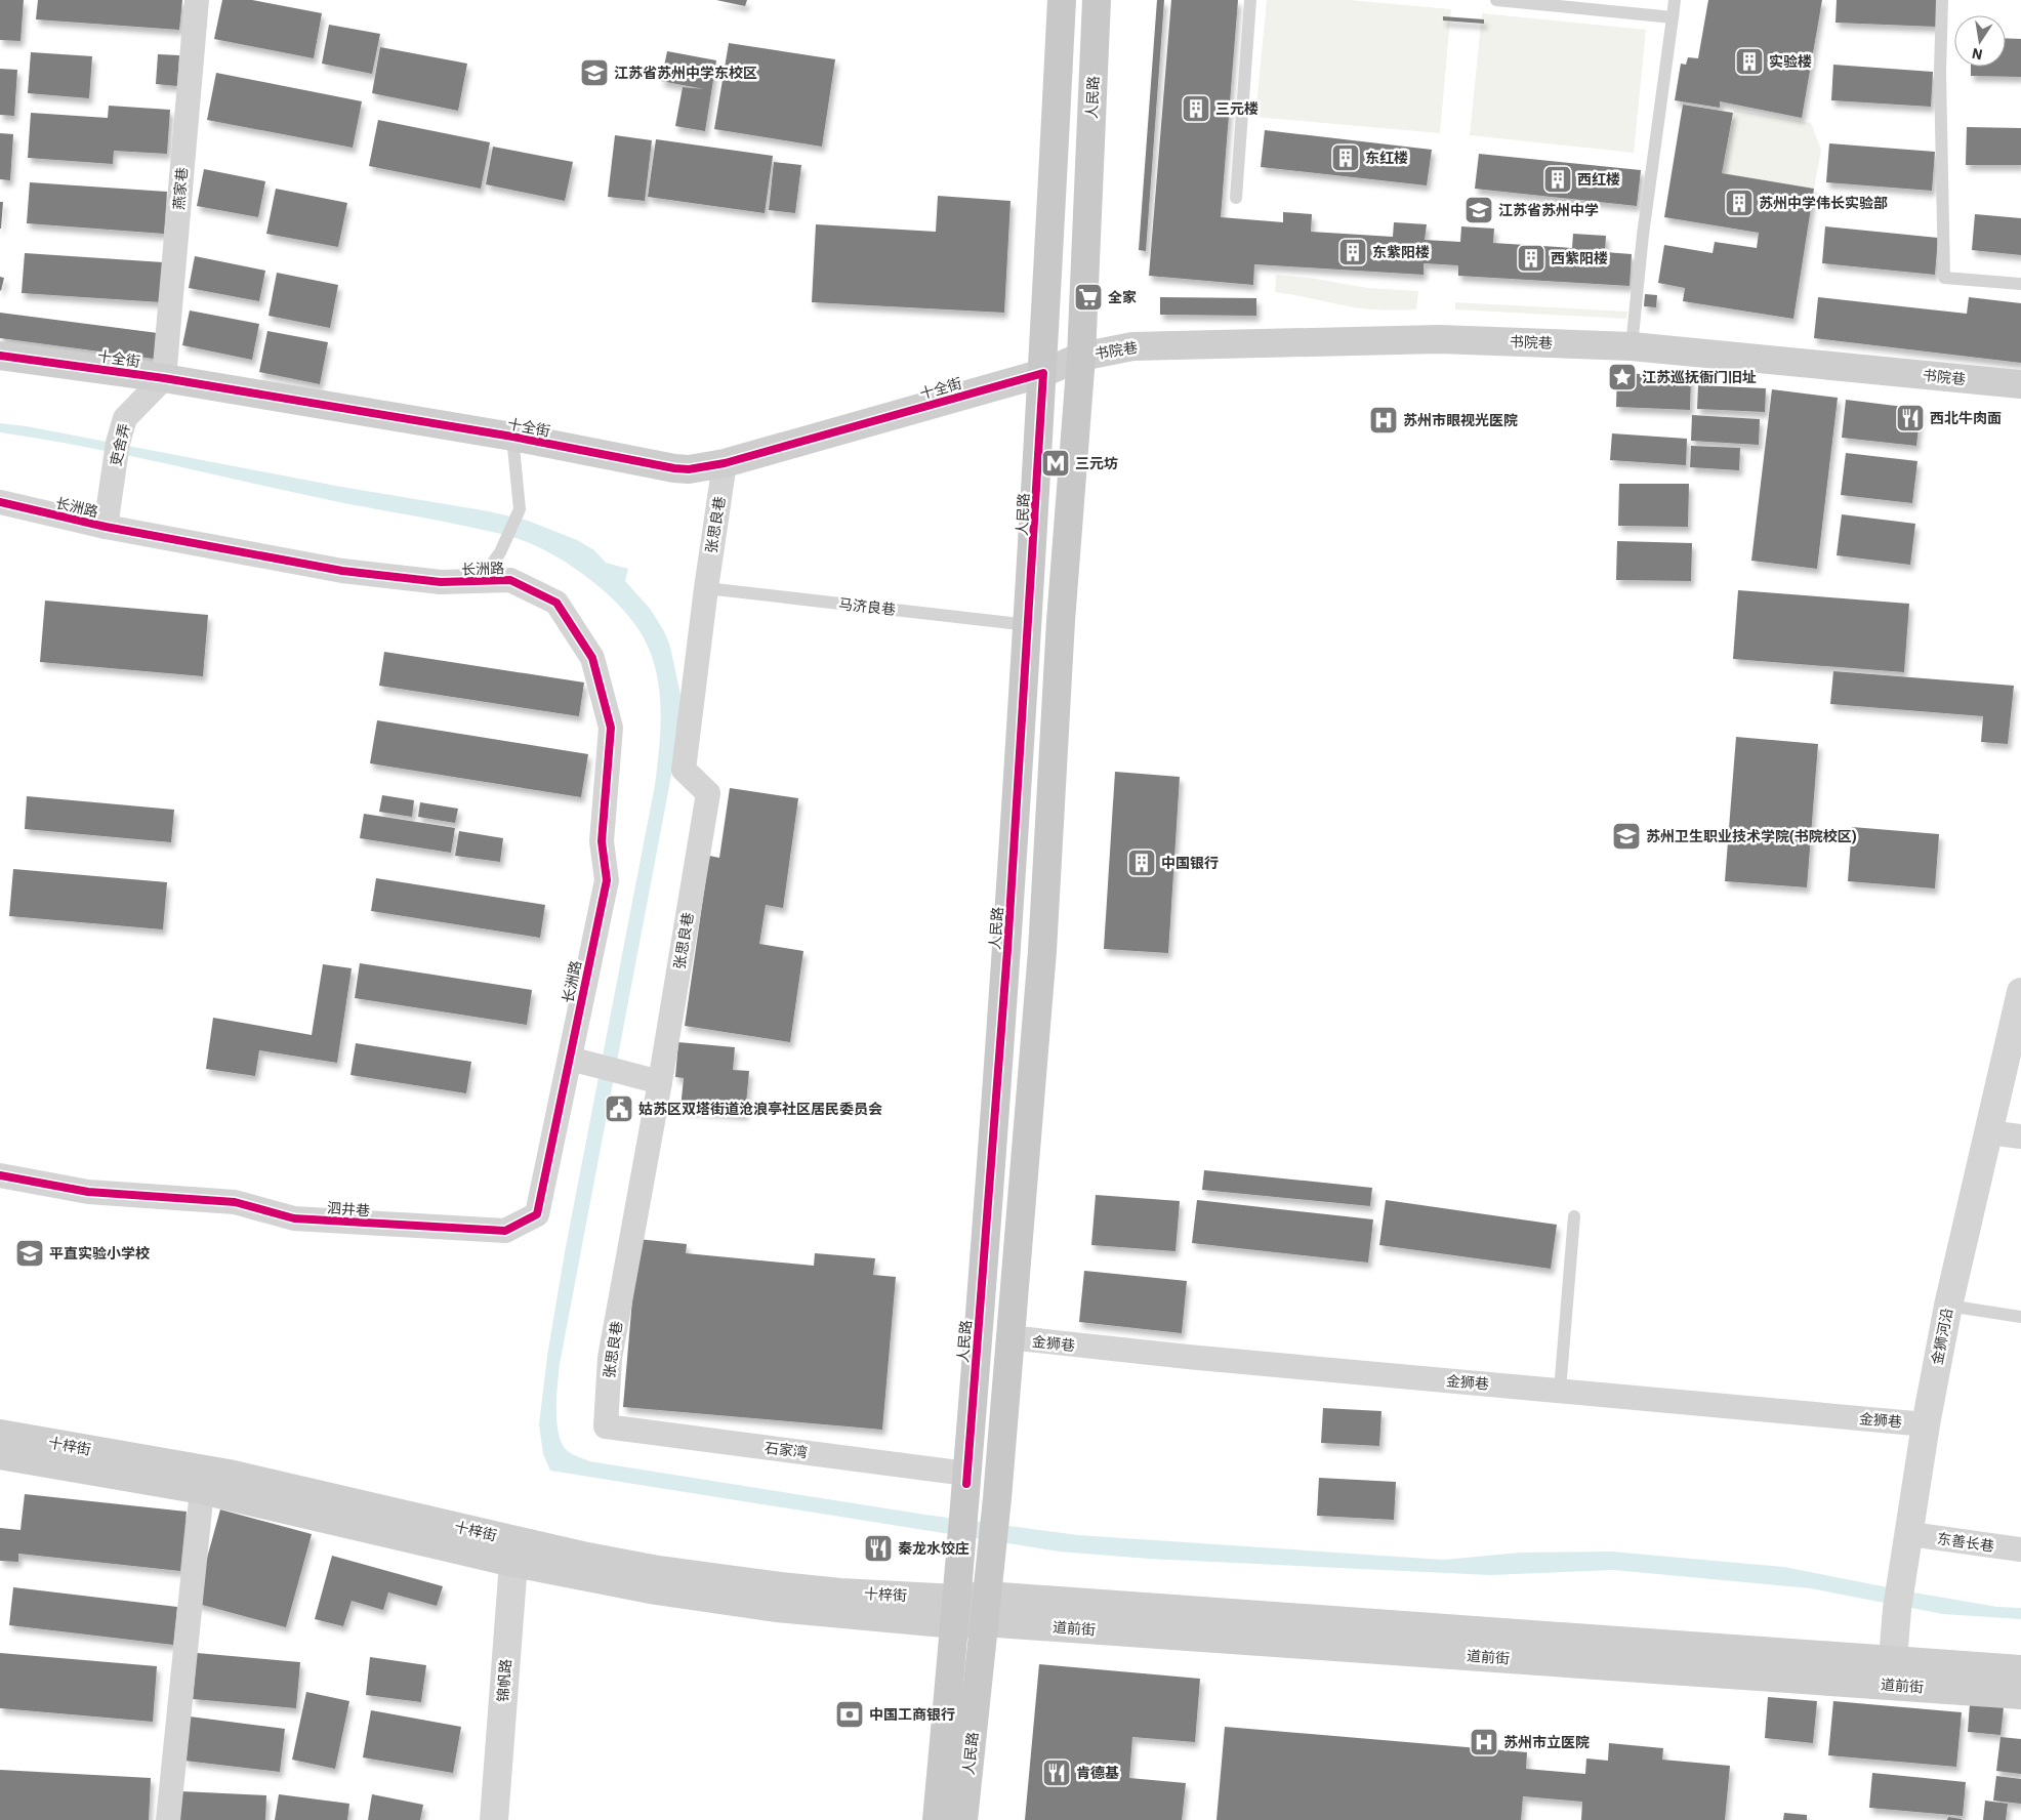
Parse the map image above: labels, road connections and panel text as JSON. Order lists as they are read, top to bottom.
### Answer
{
  "streets": {
    "main road": [
      "人民路",
      "书院巷",
      "十全街",
      "十梓街",
      "道前街"
    ],
    "street": [
      "燕家巷",
      "吏舍弄",
      "长洲路",
      "张思良巷",
      "泗井巷",
      "金狮河沿",
      "金狮巷",
      "石家湾",
      "东善长巷",
      "锦帆路"
    ],
    "lane": ["马济良巷"]
  },
  "crossings": [
    ["人民路", "书院巷"],
    ["人民路", "十全街"],
    ["人民路", "马济良巷"],
    ["人民路", "金狮巷"],
    ["人民路", "十梓街"],
    ["人民路", "石家湾"],
    ["人民路", "道前街"],
    ["燕家巷", "十全街"],
    ["燕家巷", "吏舍弄"],
    ["书院巷", "十全街"],
    ["十全街", "吏舍弄"],
    ["十全街", "张思良巷"],
    ["吏舍弄", "长洲路"],
    ["长洲路", "泗井巷"],
    ["张思良巷", "马济良巷"],
    ["张思良巷", "石家湾"],
    ["金狮河沿", "金狮巷"],
    ["金狮河沿", "东善长巷"],
    ["金狮河沿", "道前街"],
    ["十梓街", "道前街"],
    ["十梓街", "锦帆路"]
  ],
  "places": {
    "building": [
      "实验楼",
      "三元楼",
      "东红楼",
      "西红楼",
      "苏州中学伟长实验部",
      "东紫阳楼",
      "西紫阳楼",
      "中国银行"
    ],
    "school or university": [
      "江苏省苏州中学东校区",
      "江苏省苏州中学",
      "苏州卫生职业技术学院(书院校区)",
      "平直实验小学校"
    ],
    "supermarket": ["全家"],
    "place": ["江苏巡抚衙门旧址"],
    "restaurant": ["西北牛肉面", "秦龙水饺庄", "肯德基"],
    "hospital": ["苏州市眼视光医院", "苏州市立医院"],
    "metro station": ["三元坊"],
    "public building": ["姑苏区双塔街道沧浪亭社区居民委员会"],
    "bank": ["中国工商银行"]
  },
  "north": "bottom"
}
